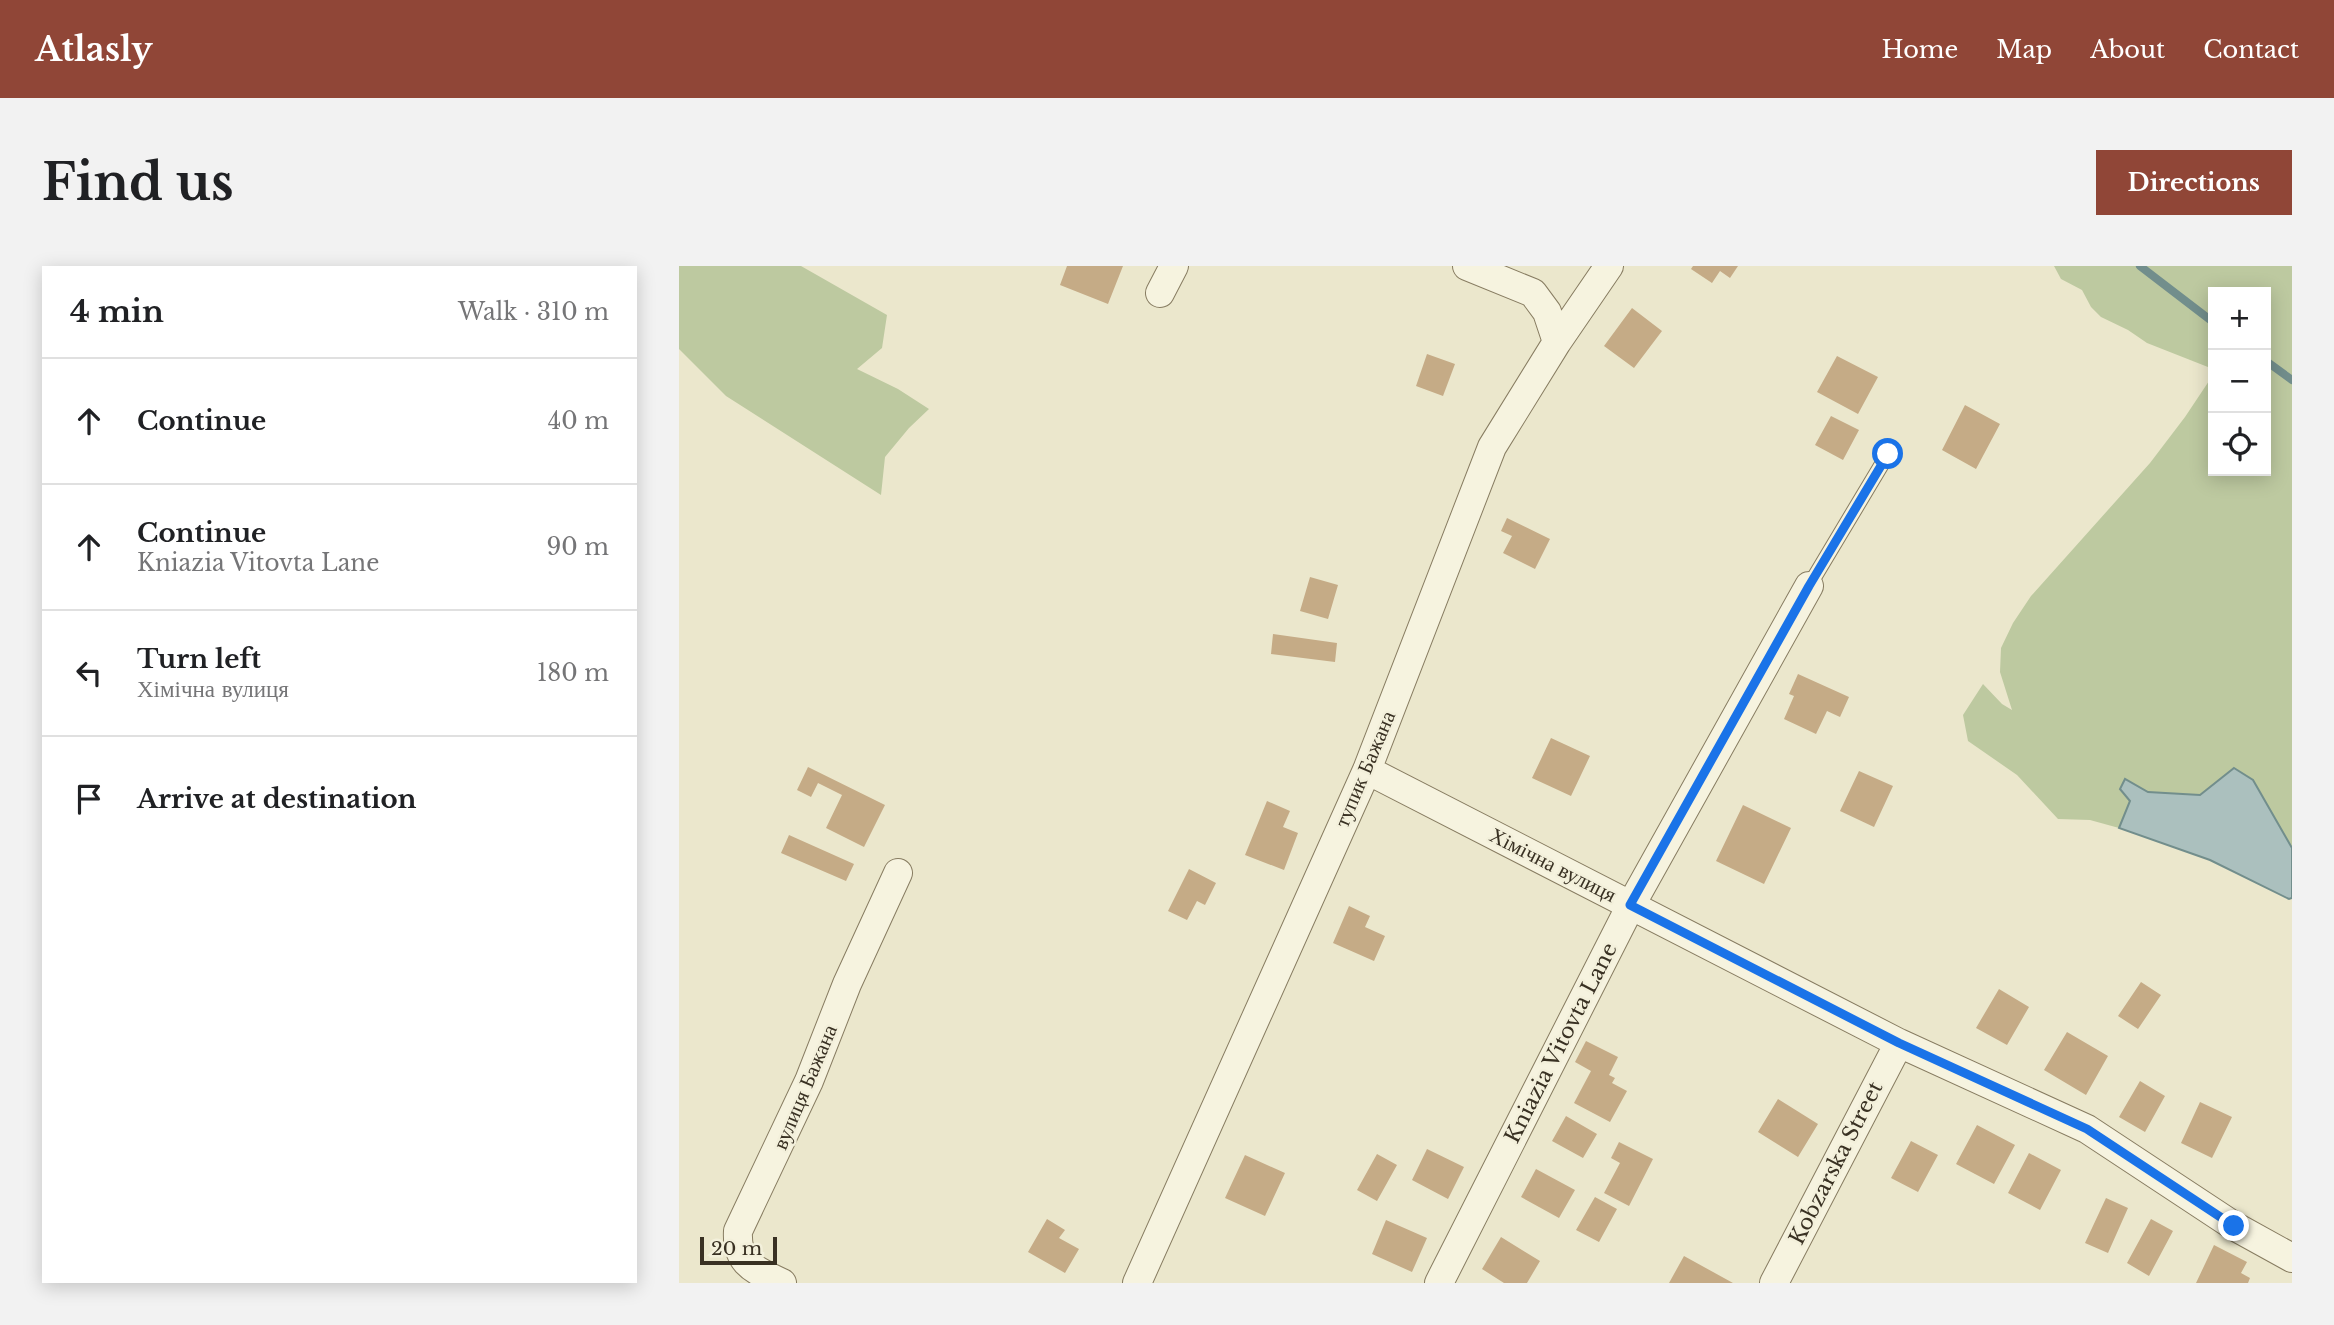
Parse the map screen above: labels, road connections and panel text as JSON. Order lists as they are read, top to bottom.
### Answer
{
  "streets": {
    "street": [
      "тупик Бажана",
      "Хімічна вулиця",
      "Kniazia Vitovta Lane",
      "вулиця Бажана",
      "Kobzarska Street"
    ]
  },
  "crossings": [
    ["тупик Бажана", "Хімічна вулиця"],
    ["Хімічна вулиця", "Kniazia Vitovta Lane"],
    ["Хімічна вулиця", "Kobzarska Street"]
  ],
  "scale_bar": "20 m",
  "page": {
    "header": "Atlasly",
    "nav": [
      "Home",
      "Map",
      "About",
      "Contact"
    ],
    "buttons": "Directions",
    "title": "Find us",
    "heading": ["4 min", "Walk · 310 m"],
    "map_buttons": ["+", "−"],
    "list": [
      ["Continue", "40 m"],
      ["Continue", "Kniazia Vitovta Lane", "90 m"],
      ["Turn left", "Хімічна вулиця", "180 m"],
      "Arrive at destination"
    ],
    "scale": "20 m"
  }
}
